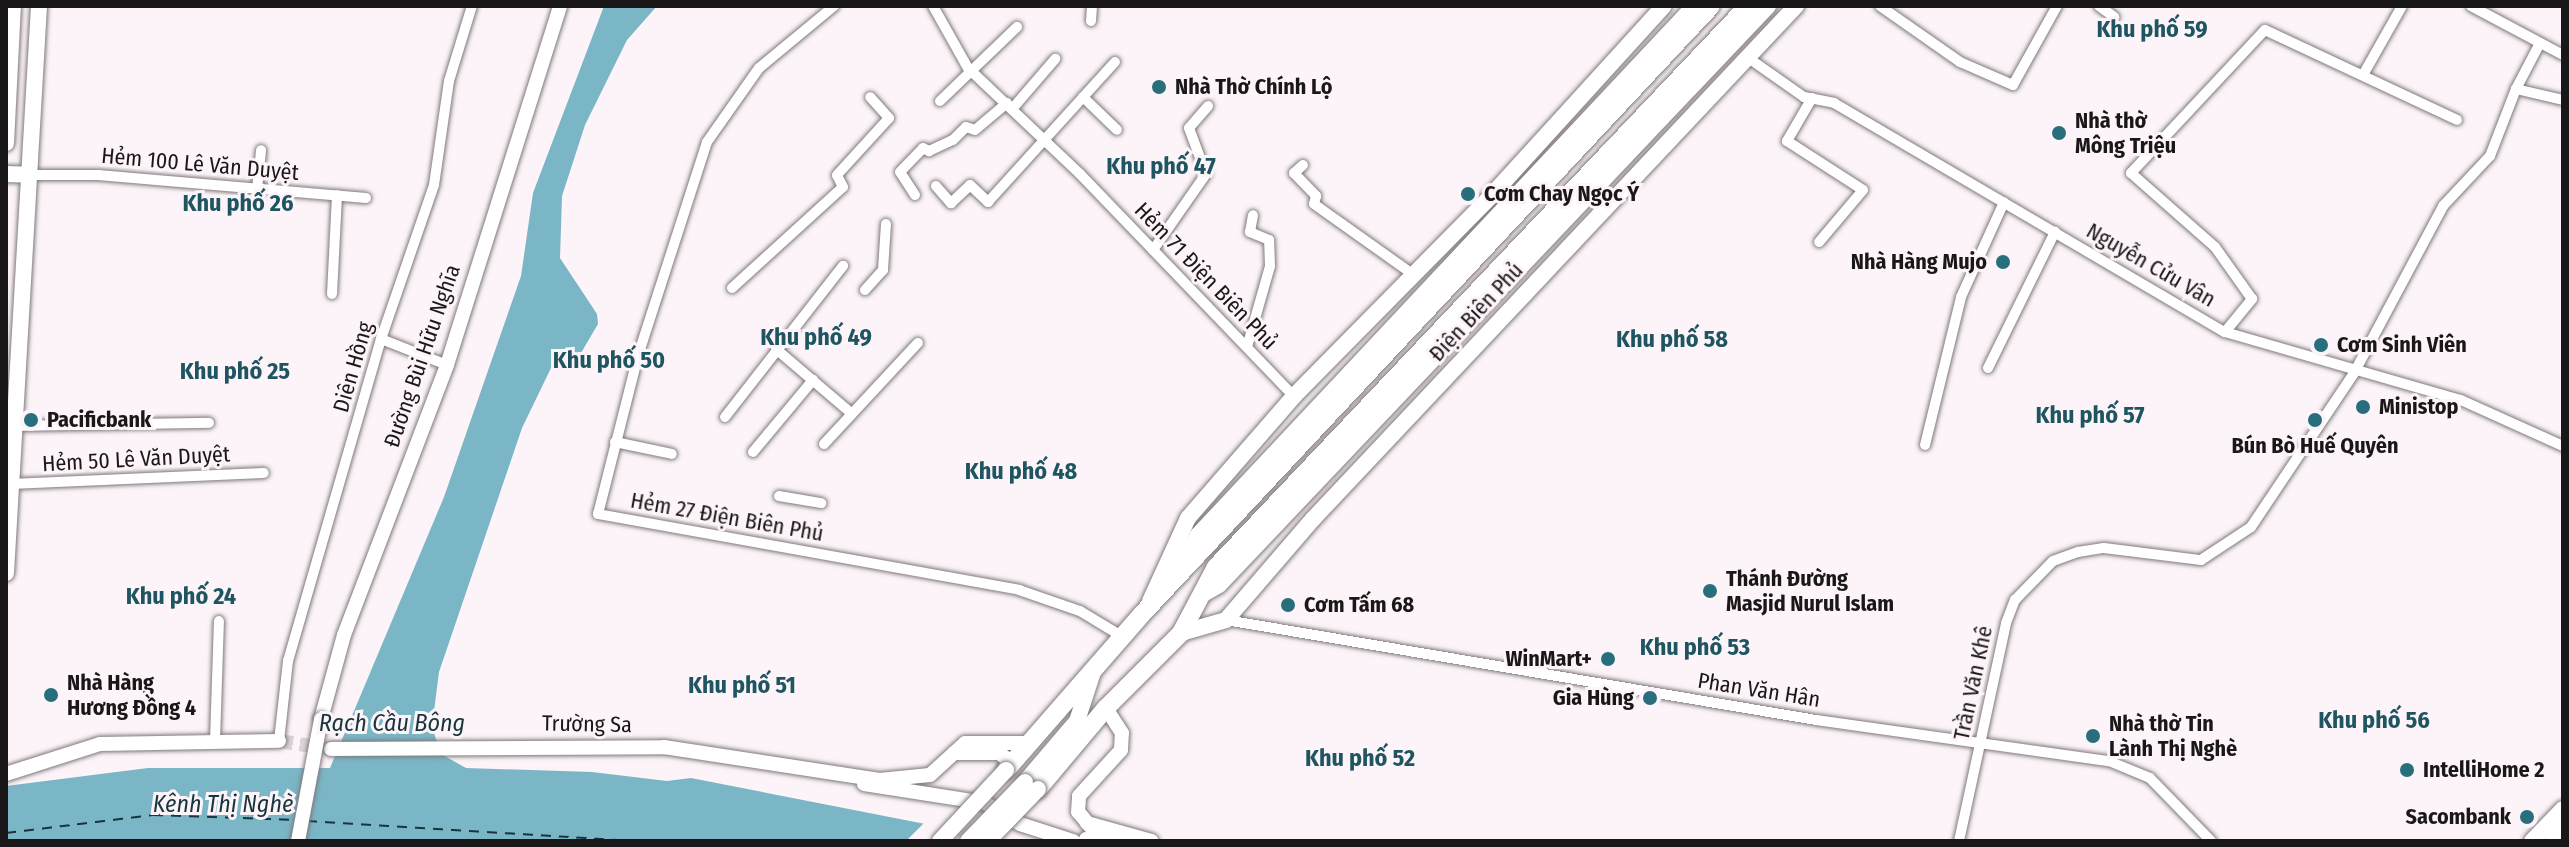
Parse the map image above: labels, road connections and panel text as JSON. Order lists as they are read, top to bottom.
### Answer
{
  "streets": {
    "highway": ["Điện Biên Phủ"],
    "street": [
      "Hẻm 100 Lê Văn Duyệt",
      "Nguyễn Cửu Vân",
      "Hẻm 71 Điện Biên Phủ",
      "Đường Bùi Hữu Nghĩa",
      "Diên Hồng",
      "Hẻm 50 Lê Văn Duyệt",
      "Hẻm 27 Điện Biên Phủ",
      "Trần Văn Khê",
      "Phan Văn Hân",
      "Trường Sa"
    ]
  },
  "crossings": [
    ["Nguyễn Cửu Vân", "Điện Biên Phủ"],
    ["Nguyễn Cửu Vân", "Trần Văn Khê"],
    ["Hẻm 71 Điện Biên Phủ", "Điện Biên Phủ"],
    ["Điện Biên Phủ", "Hẻm 27 Điện Biên Phủ"],
    ["Điện Biên Phủ", "Phan Văn Hân"],
    ["Trần Văn Khê", "Phan Văn Hân"]
  ],
  "districts": [
    "Khu phố 59",
    "Khu phố 47",
    "Khu phố 26",
    "Khu phố 49",
    "Khu phố 58",
    "Khu phố 50",
    "Khu phố 25",
    "Khu phố 57",
    "Khu phố 48",
    "Khu phố 24",
    "Khu phố 53",
    "Khu phố 51",
    "Khu phố 56",
    "Khu phố 52"
  ],
  "water": ["Rạch Cầu Bông", "Kênh Thị Nghè"],
  "places": [
    "Nhà Thờ Chính Lộ",
    "Nhà thờ Mông Triệu",
    "Cơm Chay Ngọc Ý",
    "Nhà Hàng Mujo",
    "Cơm Sinh Viên",
    "Ministop",
    "Pacificbank",
    "Bún Bò Huế Quyên",
    "Thánh Đường Masjid Nurul Islam",
    "Cơm Tấm 68",
    "WinMart+",
    "Nhà Hàng Hương Đồng 4",
    "Gia Hùng",
    "Nhà thờ Tin Lành Thị Nghè",
    "IntelliHome 2",
    "Sacombank"
  ]
}
